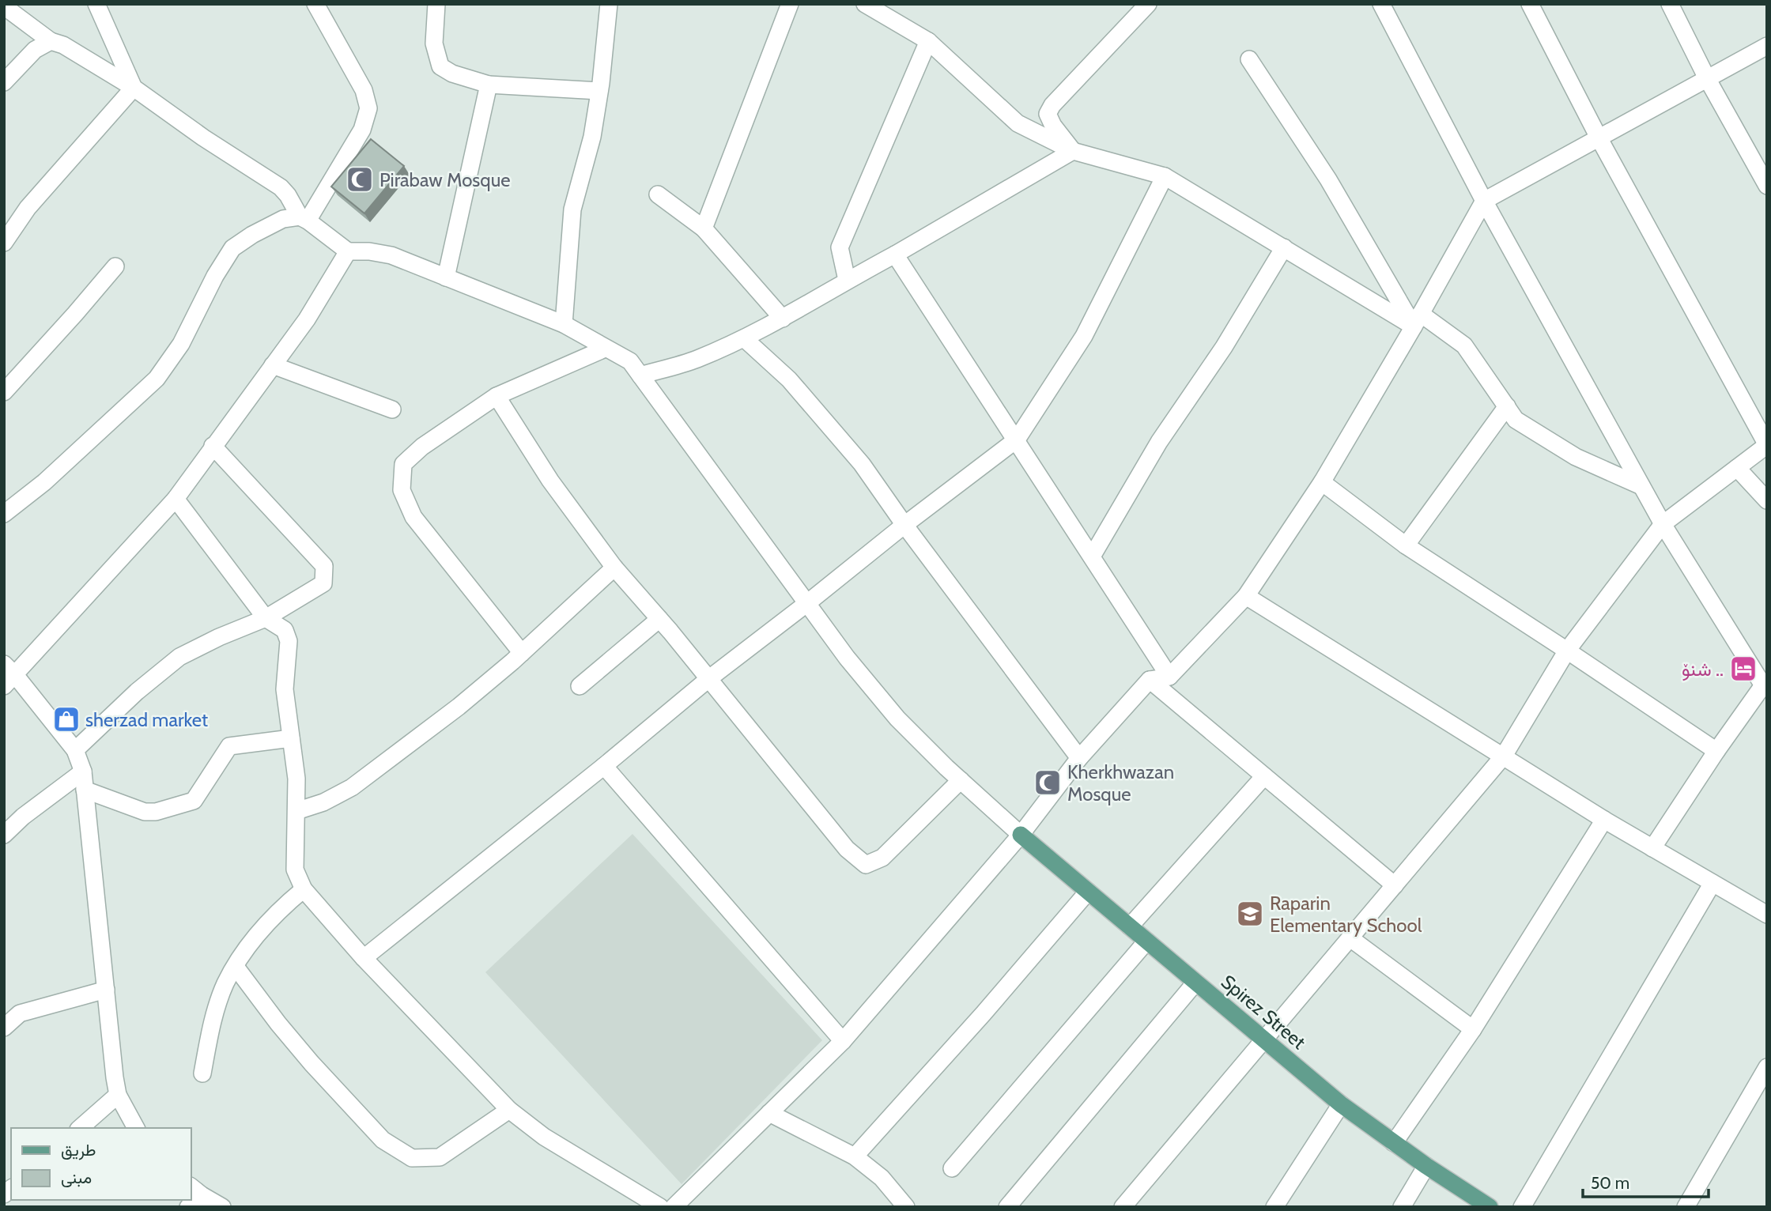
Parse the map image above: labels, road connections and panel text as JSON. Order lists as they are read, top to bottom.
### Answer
{
  "streets": {
    "main road": ["Spirez Street"]
  },
  "places": {
    "mosque": ["Pirabaw Mosque", "Kherkhwazan Mosque"],
    "hotel": ["شنۆ .."],
    "shop": ["sherzad market"],
    "school or university": ["Raparin Elementary School"]
  },
  "legend": ["طريق", "مبنى"],
  "scale_bar": "50 m"
}
